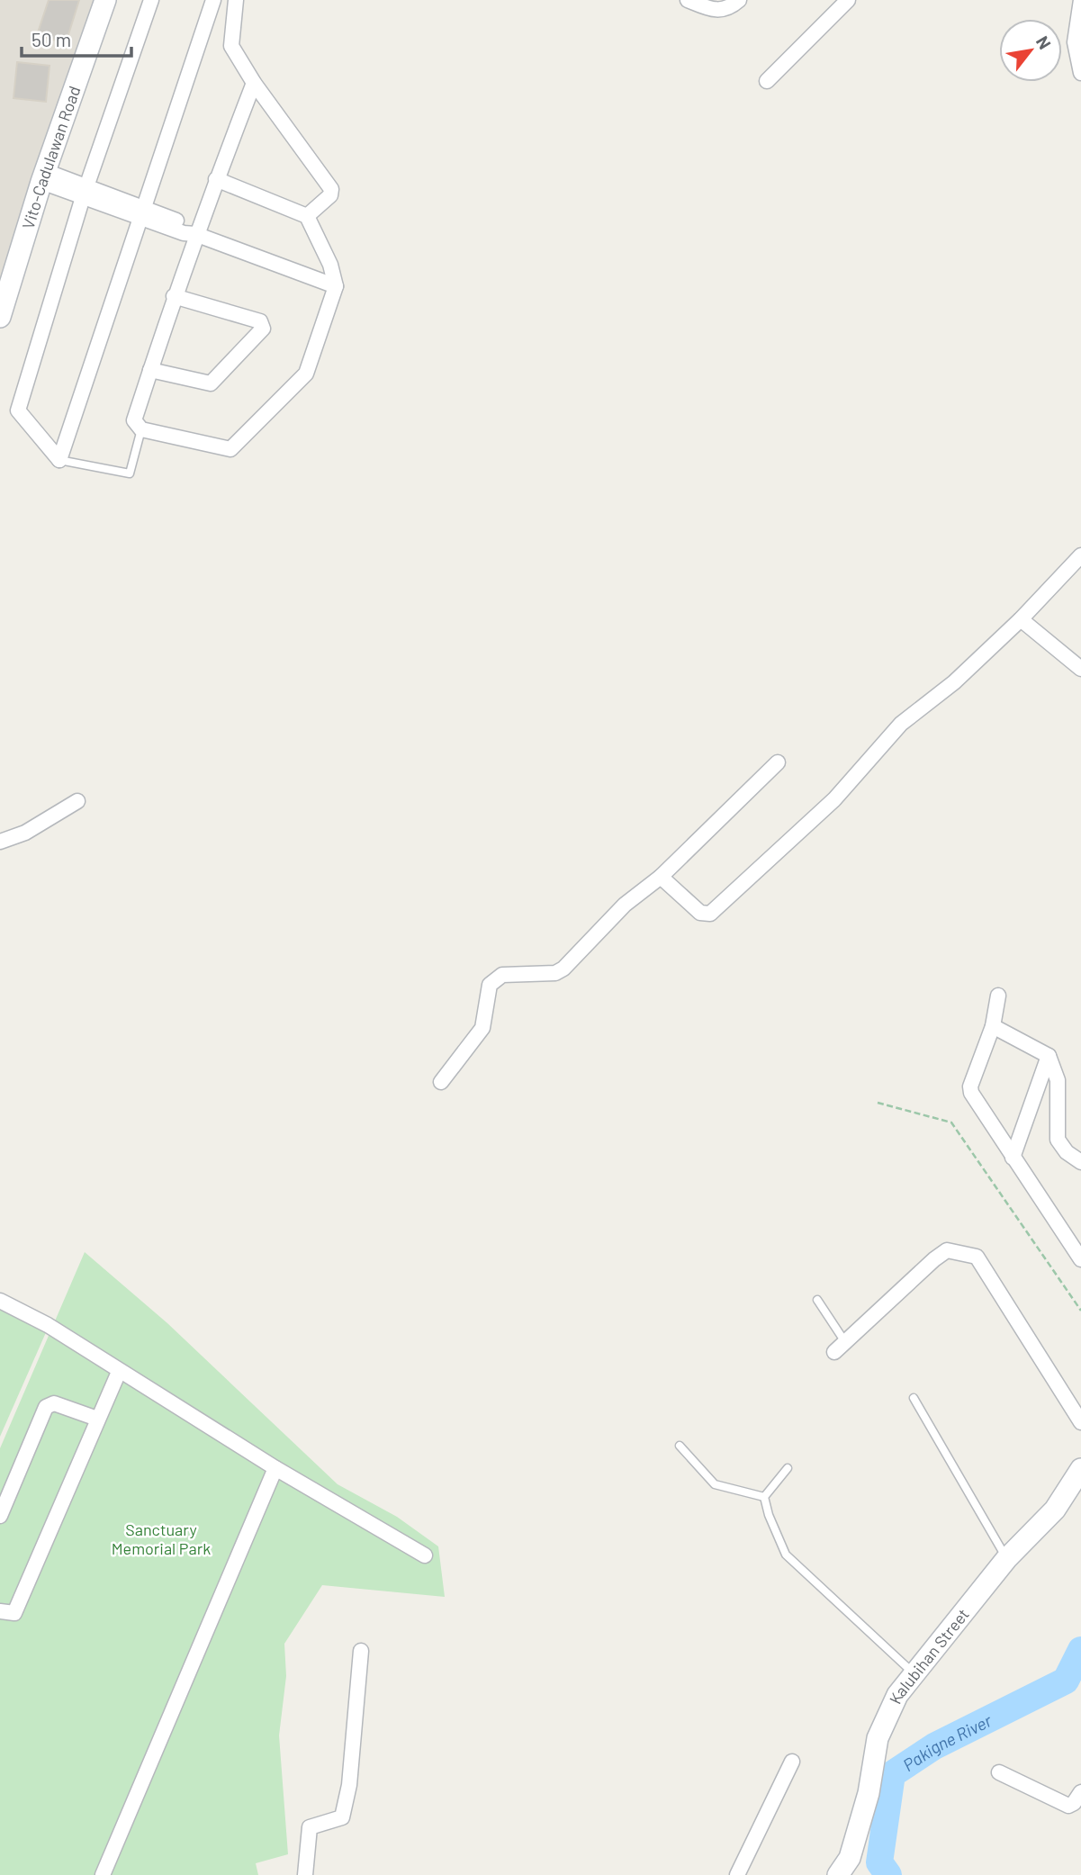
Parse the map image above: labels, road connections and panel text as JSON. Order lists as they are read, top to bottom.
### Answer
{
  "streets": {
    "street": ["Vito-Cadulawan Road", "Kalubihan Street"]
  },
  "water": ["Pakigne River"],
  "parks": ["Sanctuary Memorial Park"],
  "scale_bar": "50 m",
  "north": "top right"
}
